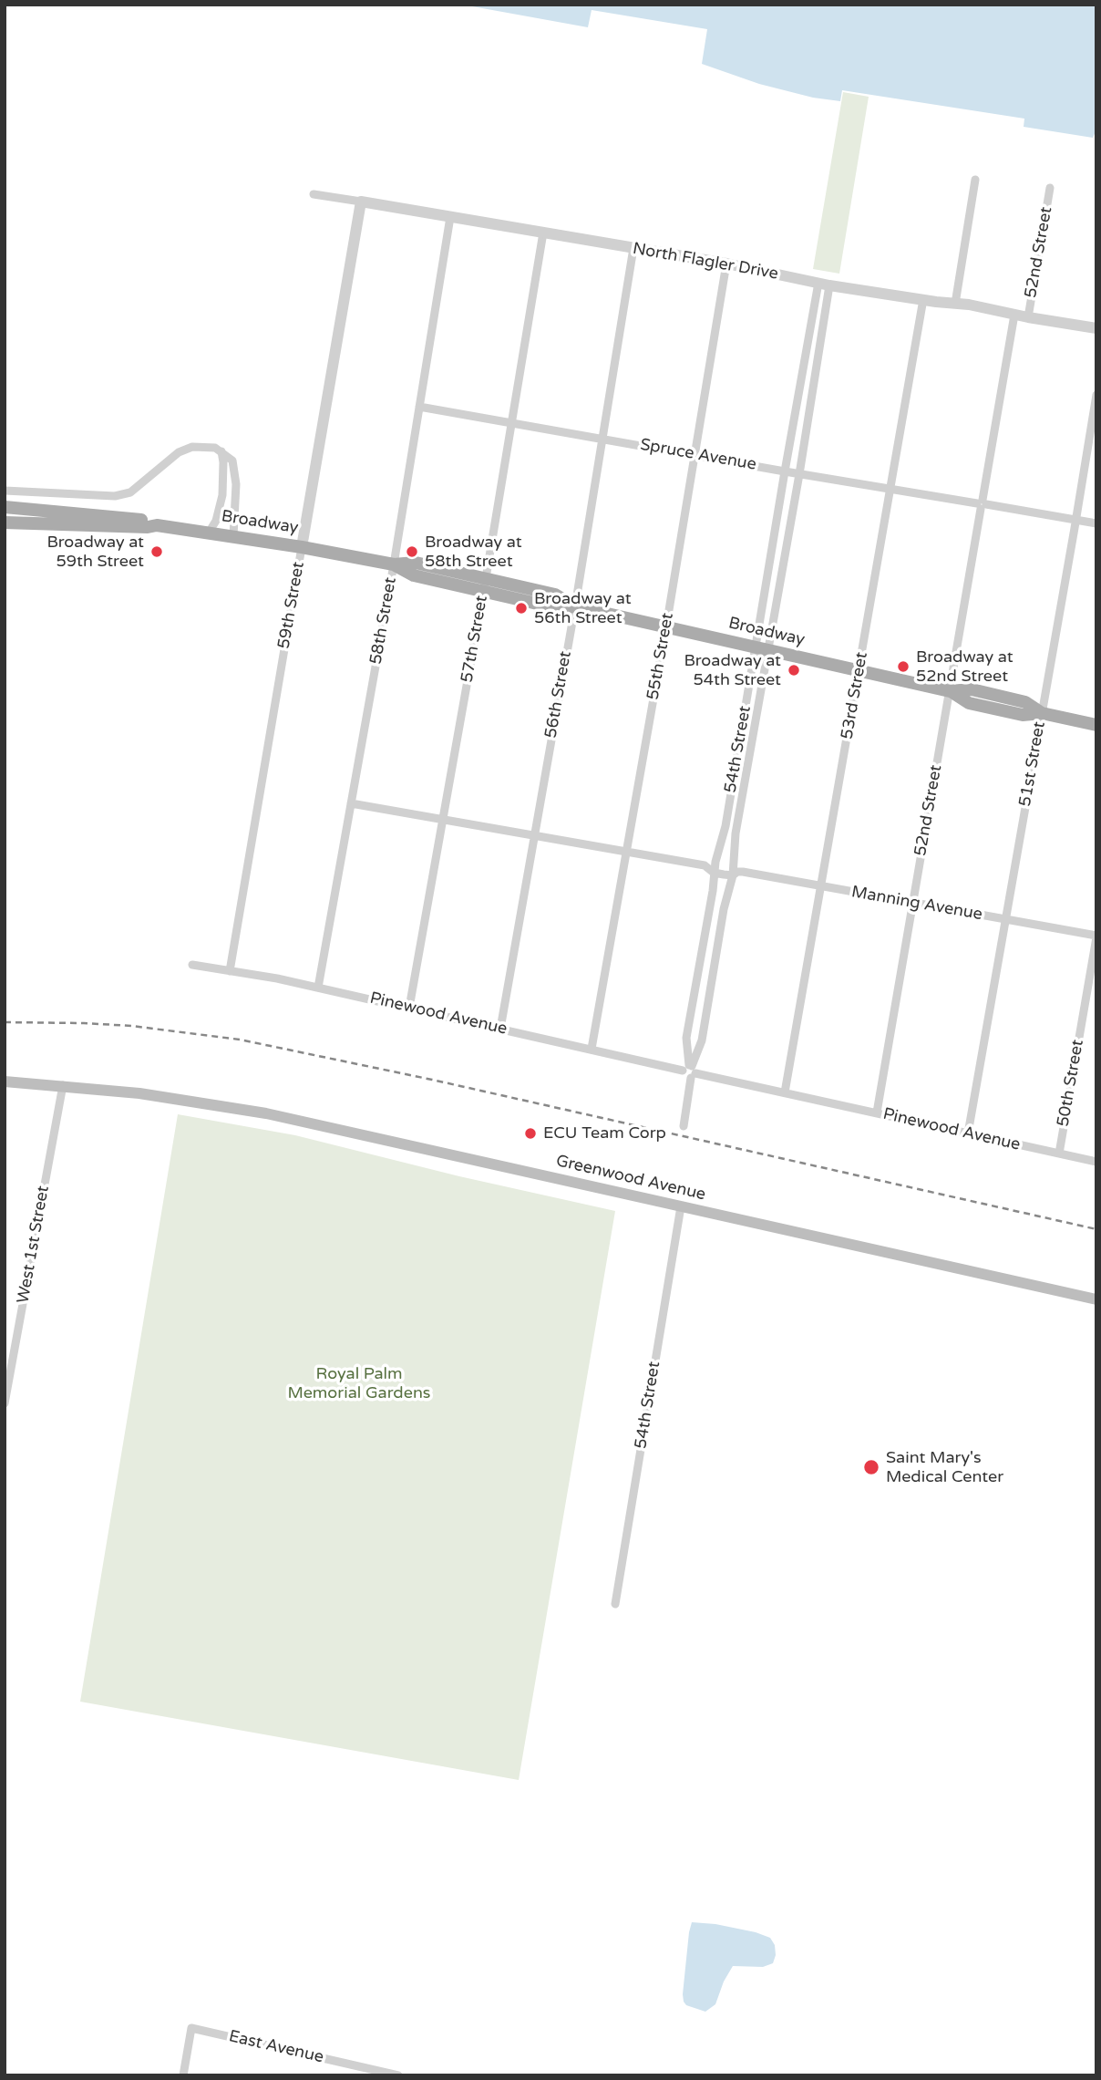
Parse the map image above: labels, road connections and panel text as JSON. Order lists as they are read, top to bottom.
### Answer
{
  "streets": {
    "main road": ["Broadway", "Greenwood Avenue"],
    "street": [
      "52nd Street",
      "North Flagler Drive",
      "Spruce Avenue",
      "59th Street",
      "58th Street",
      "57th Street",
      "55th Street",
      "56th Street",
      "53rd Street",
      "54th Street",
      "51st Street",
      "Manning Avenue",
      "Pinewood Avenue",
      "50th Street",
      "West 1st Street",
      "East Avenue"
    ]
  },
  "crossings": [
    ["52nd Street", "North Flagler Drive"],
    ["52nd Street", "Spruce Avenue"],
    ["52nd Street", "Broadway"],
    ["52nd Street", "Manning Avenue"],
    ["52nd Street", "Pinewood Avenue"],
    ["North Flagler Drive", "59th Street"],
    ["North Flagler Drive", "58th Street"],
    ["North Flagler Drive", "57th Street"],
    ["North Flagler Drive", "55th Street"],
    ["North Flagler Drive", "56th Street"],
    ["North Flagler Drive", "53rd Street"],
    ["North Flagler Drive", "54th Street"],
    ["Spruce Avenue", "58th Street"],
    ["Spruce Avenue", "57th Street"],
    ["Spruce Avenue", "55th Street"],
    ["Spruce Avenue", "56th Street"],
    ["Spruce Avenue", "53rd Street"],
    ["Spruce Avenue", "54th Street"],
    ["Spruce Avenue", "51st Street"],
    ["Broadway", "59th Street"],
    ["Broadway", "58th Street"],
    ["Broadway", "57th Street"],
    ["Broadway", "55th Street"],
    ["Broadway", "56th Street"],
    ["Broadway", "53rd Street"],
    ["Broadway", "54th Street"],
    ["Broadway", "51st Street"],
    ["59th Street", "Pinewood Avenue"],
    ["58th Street", "Manning Avenue"],
    ["58th Street", "Pinewood Avenue"],
    ["57th Street", "Manning Avenue"],
    ["57th Street", "Pinewood Avenue"],
    ["55th Street", "Manning Avenue"],
    ["55th Street", "Pinewood Avenue"],
    ["56th Street", "Manning Avenue"],
    ["56th Street", "Pinewood Avenue"],
    ["53rd Street", "Manning Avenue"],
    ["53rd Street", "Pinewood Avenue"],
    ["54th Street", "Manning Avenue"],
    ["54th Street", "Pinewood Avenue"],
    ["54th Street", "Greenwood Avenue"],
    ["51st Street", "Manning Avenue"],
    ["51st Street", "Pinewood Avenue"],
    ["Manning Avenue", "50th Street"],
    ["Pinewood Avenue", "50th Street"],
    ["Greenwood Avenue", "West 1st Street"]
  ],
  "parks": ["Royal Palm Memorial Gardens"],
  "places": [
    "Broadway at 59th Street",
    "Broadway at 58th Street",
    "Broadway at 56th Street",
    "Broadway at 52nd Street",
    "Broadway at 54th Street",
    "ECU Team Corp",
    "Saint Mary's Medical Center"
  ]
}
